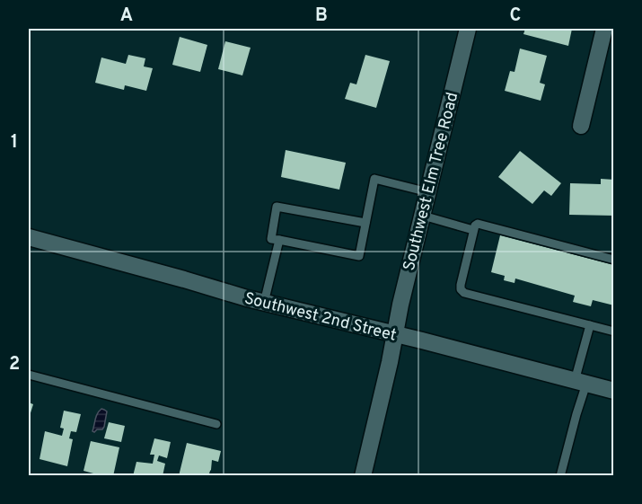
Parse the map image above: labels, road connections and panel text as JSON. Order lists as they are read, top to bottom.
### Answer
{
  "streets": {
    "main road": ["Southwest Elm Tree Road", "Southwest 2nd Street"]
  },
  "crossings": [
    ["Southwest Elm Tree Road", "Southwest 2nd Street"]
  ],
  "grid": {
    "columns": ["A", "B", "C"],
    "rows": ["1", "2"]
  }
}
